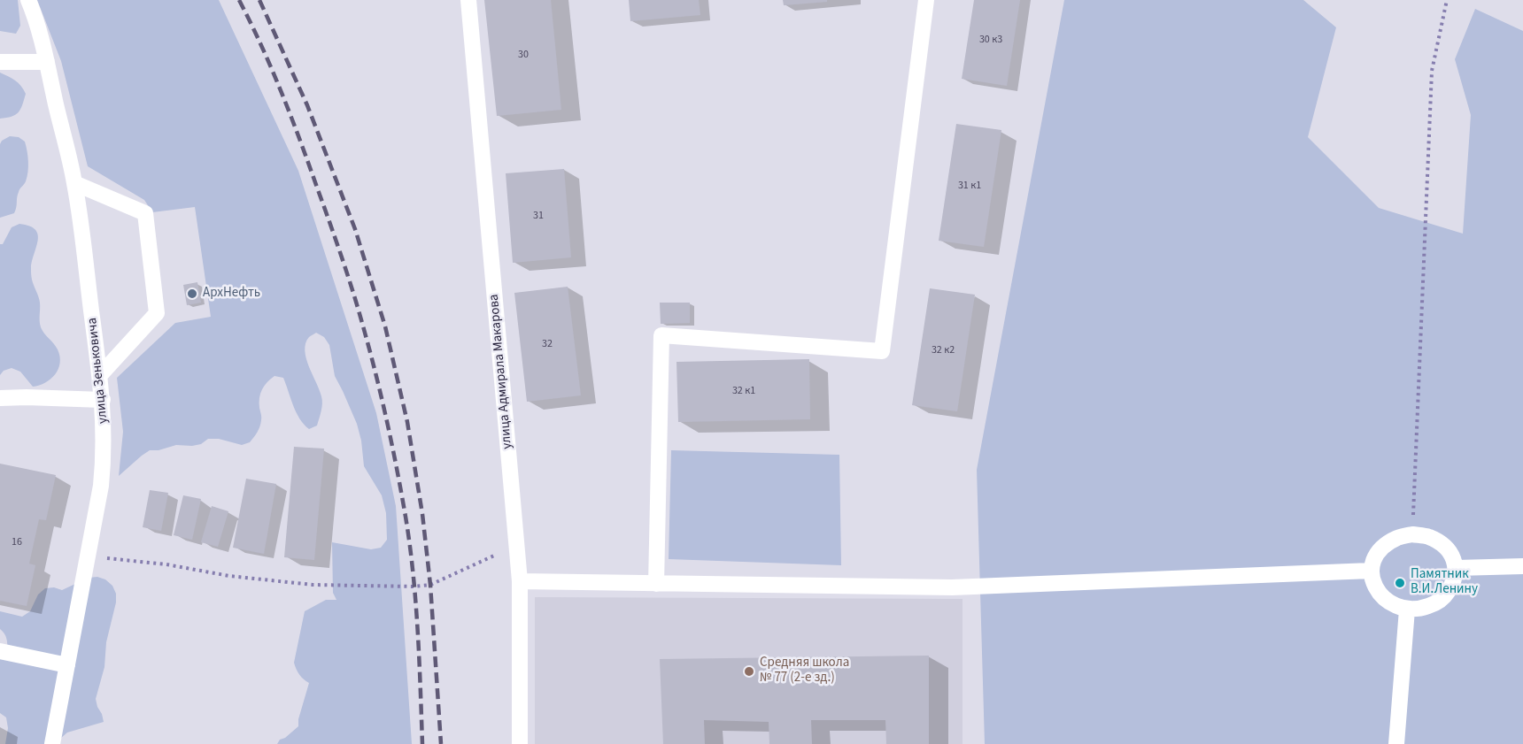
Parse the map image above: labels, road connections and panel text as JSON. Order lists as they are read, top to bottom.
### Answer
{
  "streets": {
    "street": ["улица Зеньковича", "улица Адмирала Макарова"]
  },
  "places": ["АрхНефть", "Памятник В.И.Ленину", "Средняя школа № 77 (2-е зд.)"],
  "house_numbers": [
    "30 к3",
    "30",
    "31 к1",
    "31",
    "32",
    "32 к2",
    "32 к1",
    "16"
  ]
}
